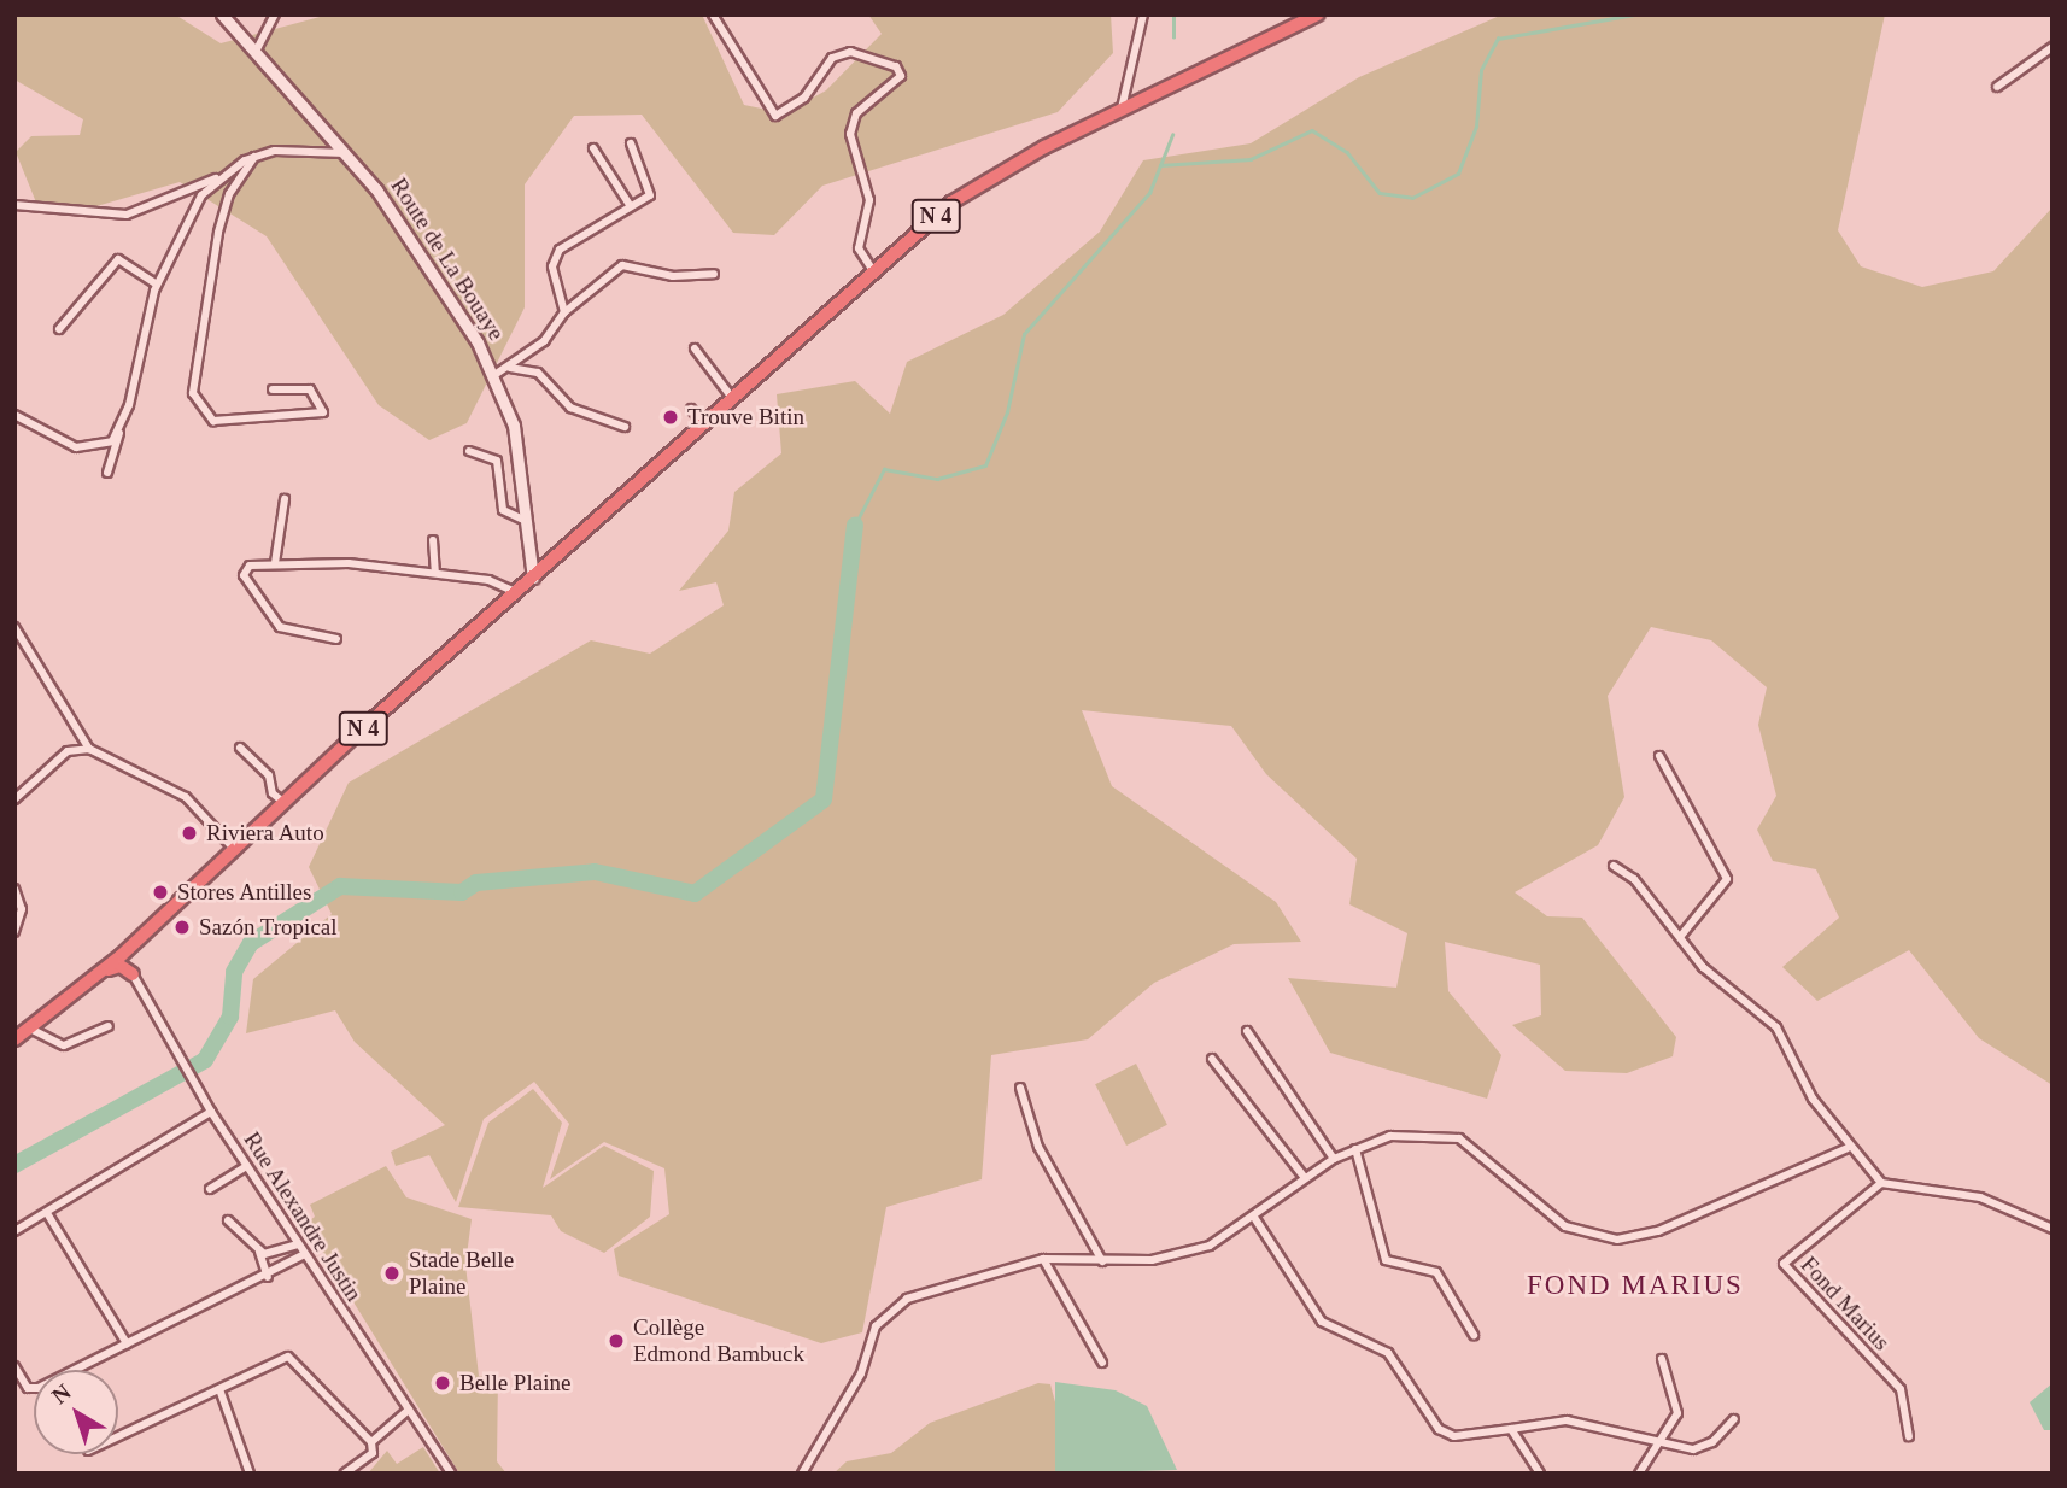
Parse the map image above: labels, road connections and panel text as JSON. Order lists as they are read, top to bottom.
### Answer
{
  "streets": {
    "highway": ["N 4"],
    "main road": ["Route de La Bouaye"],
    "street": ["Rue Alexandre Justin", "Fond Marius"]
  },
  "crossings": [
    ["N 4", "Route de La Bouaye"]
  ],
  "districts": ["FOND MARIUS"],
  "places": [
    "Trouve Bitin",
    "Riviera Auto",
    "Stores Antilles",
    "Sazón Tropical",
    "Stade Belle Plaine",
    "Collège Edmond Bambuck",
    "Belle Plaine"
  ],
  "north": "top left"
}
